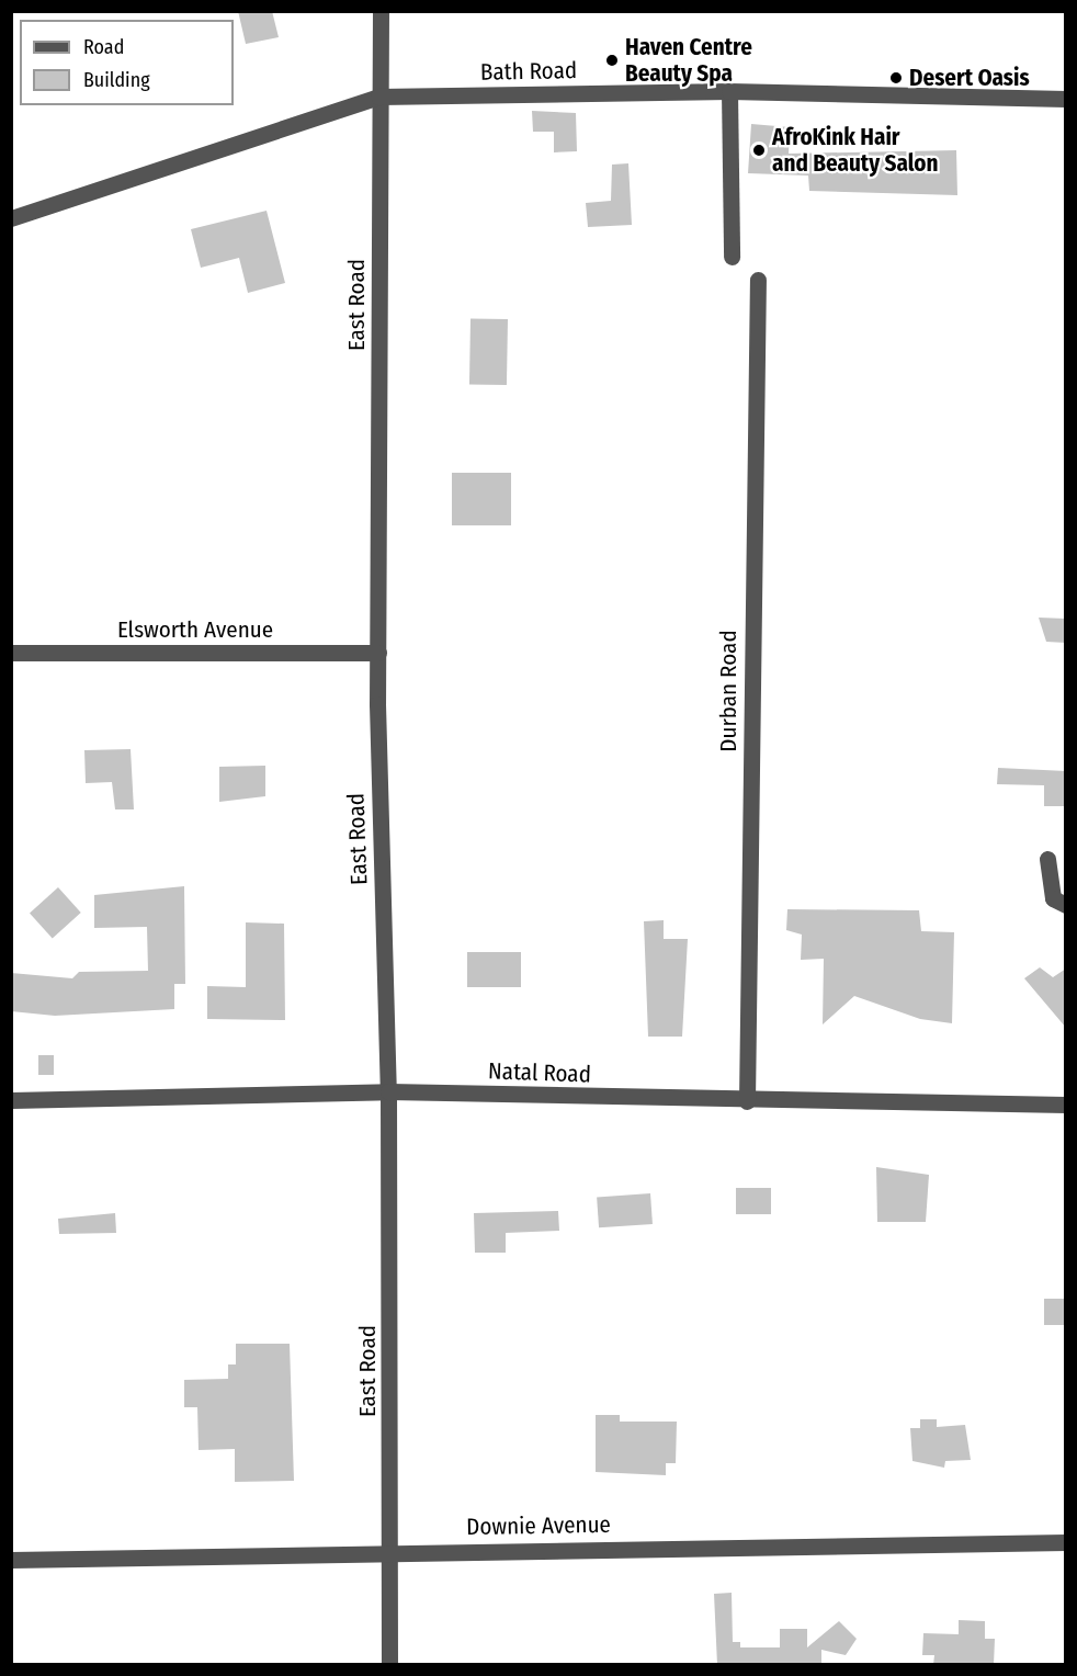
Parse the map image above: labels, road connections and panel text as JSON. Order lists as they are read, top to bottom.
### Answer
{
  "streets": {
    "street": [
      "Bath Road",
      "East Road",
      "Elsworth Avenue",
      "Durban Road",
      "Natal Road",
      "Downie Avenue"
    ]
  },
  "crossings": [
    ["Bath Road", "East Road"],
    ["East Road", "Elsworth Avenue"],
    ["East Road", "Natal Road"],
    ["East Road", "Downie Avenue"],
    ["Durban Road", "Natal Road"]
  ],
  "places": ["Haven Centre Beauty Spa", "Desert Oasis", "AfroKink Hair and Beauty Salon"],
  "legend": ["Road", "Building"]
}
